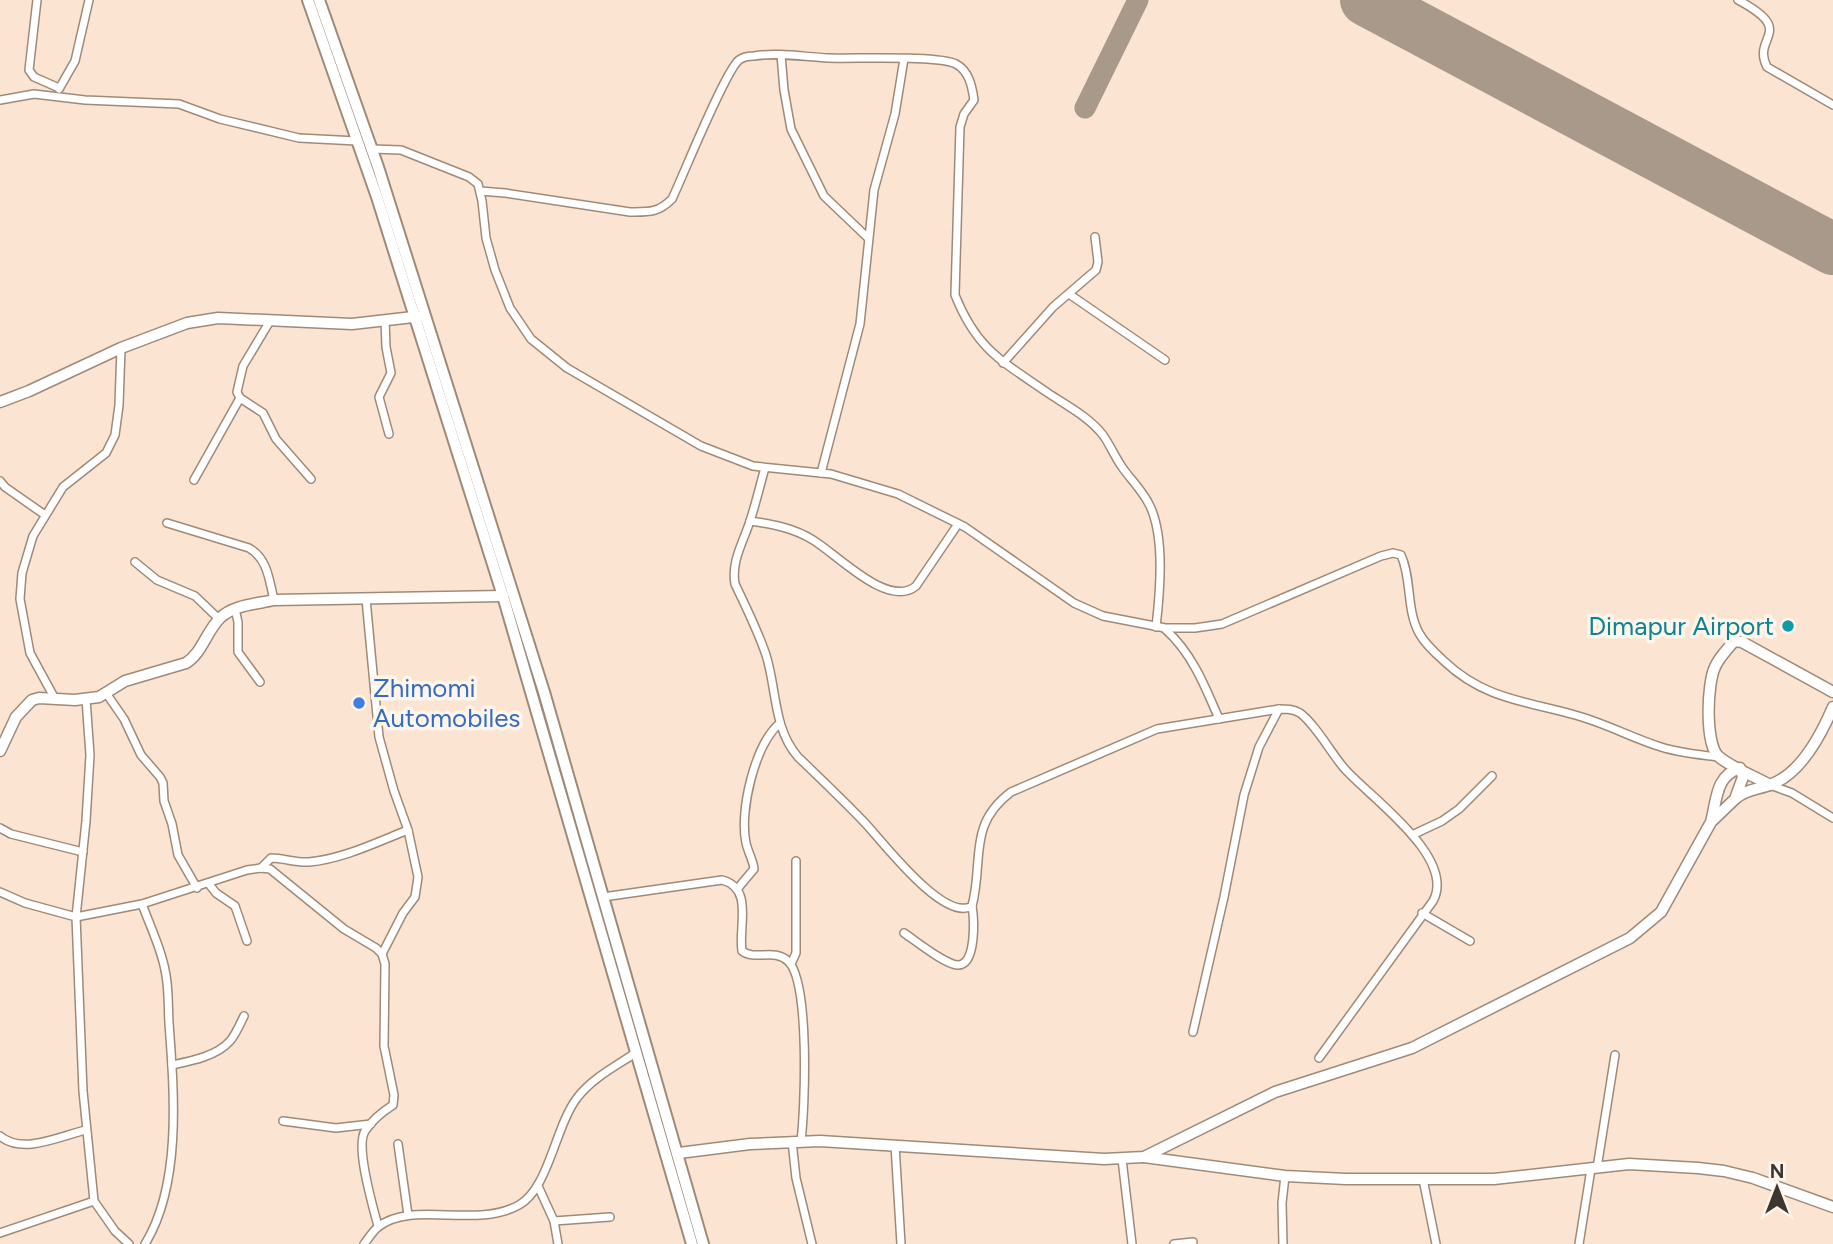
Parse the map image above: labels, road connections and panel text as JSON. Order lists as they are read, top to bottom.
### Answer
{
  "places": ["Dimapur Airport", "Zhimomi Automobiles"],
  "north": "top"
}
